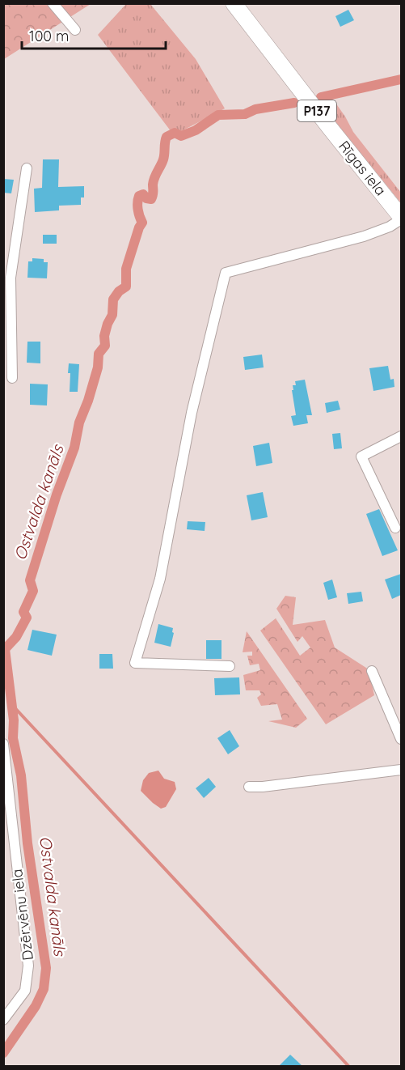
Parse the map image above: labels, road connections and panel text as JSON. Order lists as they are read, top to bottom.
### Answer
{
  "streets": {
    "main road": ["P137", "Rīgas iela"],
    "street": ["Dzērvēnu iela"]
  },
  "water": ["Ostvalda kanāls"],
  "scale_bar": "100 m"
}
